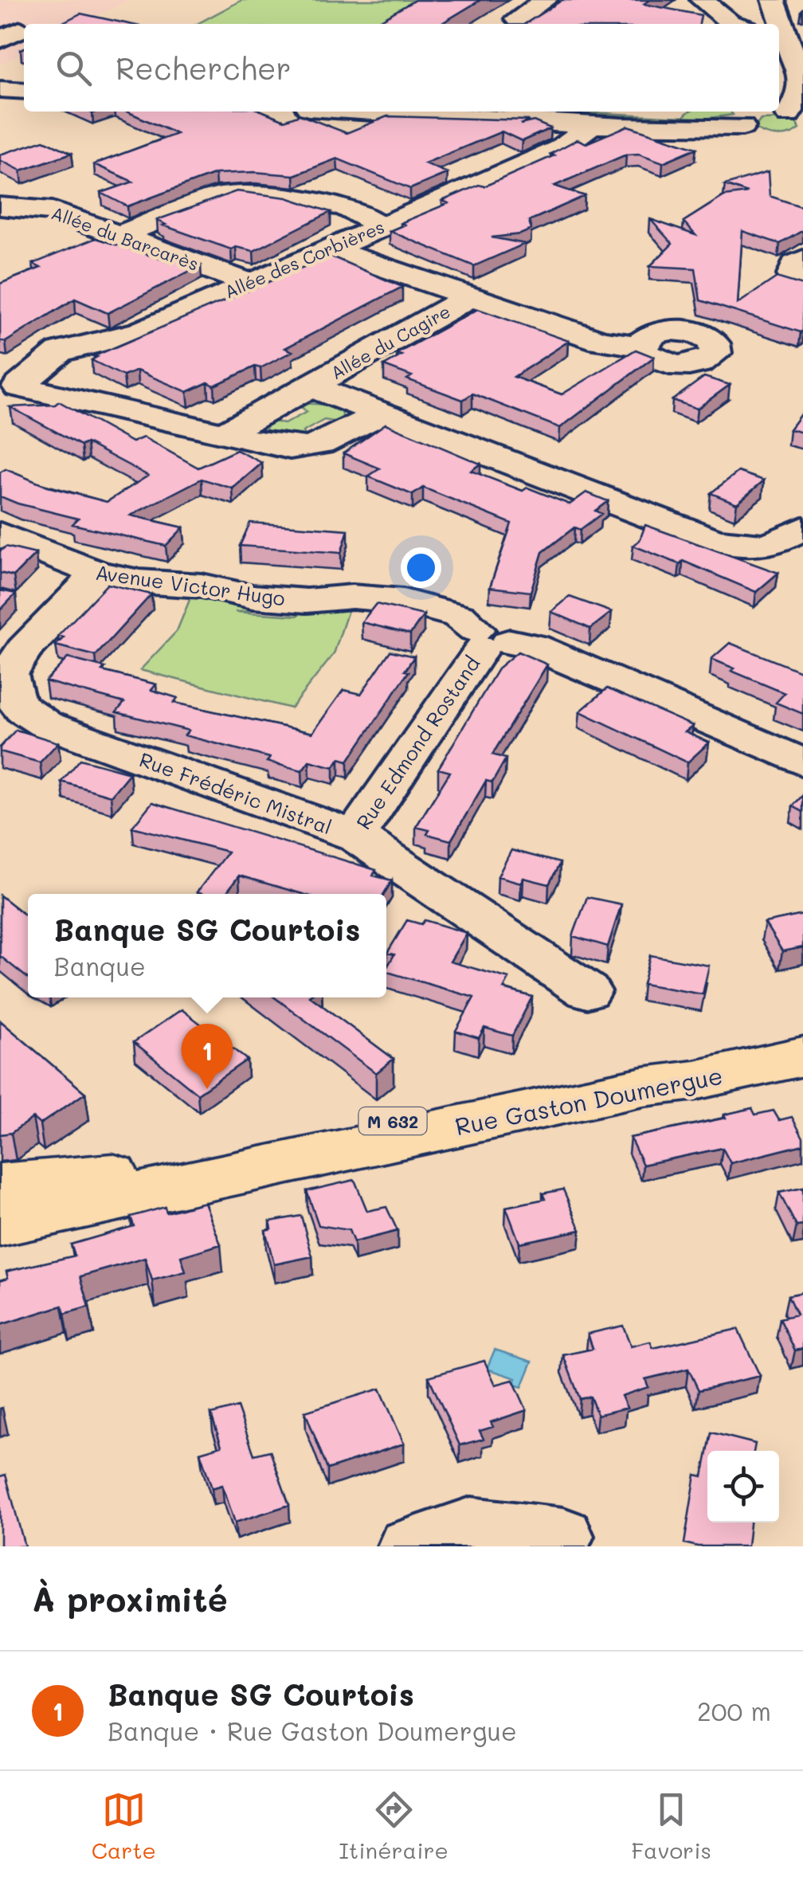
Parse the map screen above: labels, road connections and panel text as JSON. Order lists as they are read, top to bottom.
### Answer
{
  "streets": {
    "main road": ["Rue Gaston Doumergue", "M 632"],
    "street": [
      "Allée du Barcarès",
      "Allée des Corbières",
      "Allée du Cagire",
      "Avenue Victor Hugo",
      "Rue Edmond Rostand",
      "Rue Frédéric Mistral"
    ]
  },
  "crossings": [
    ["Allée du Barcarès", "Allée des Corbières"],
    ["Allée des Corbières", "Allée du Cagire"],
    ["Avenue Victor Hugo", "Rue Edmond Rostand"],
    ["Avenue Victor Hugo", "Rue Frédéric Mistral"],
    ["Rue Edmond Rostand", "Rue Frédéric Mistral"]
  ],
  "page": {
    "search": "Rechercher",
    "popup": ["Banque SG Courtois", "Banque"],
    "pins": "1",
    "heading": "À proximité",
    "list": [
      {
        "mark": "1",
        "name": "Banque SG Courtois",
        "note": "Banque · Rue Gaston Doumergue",
        "value": "200 m"
      }
    ],
    "nav": ["Carte", "Itinéraire", "Favoris"]
  }
}
